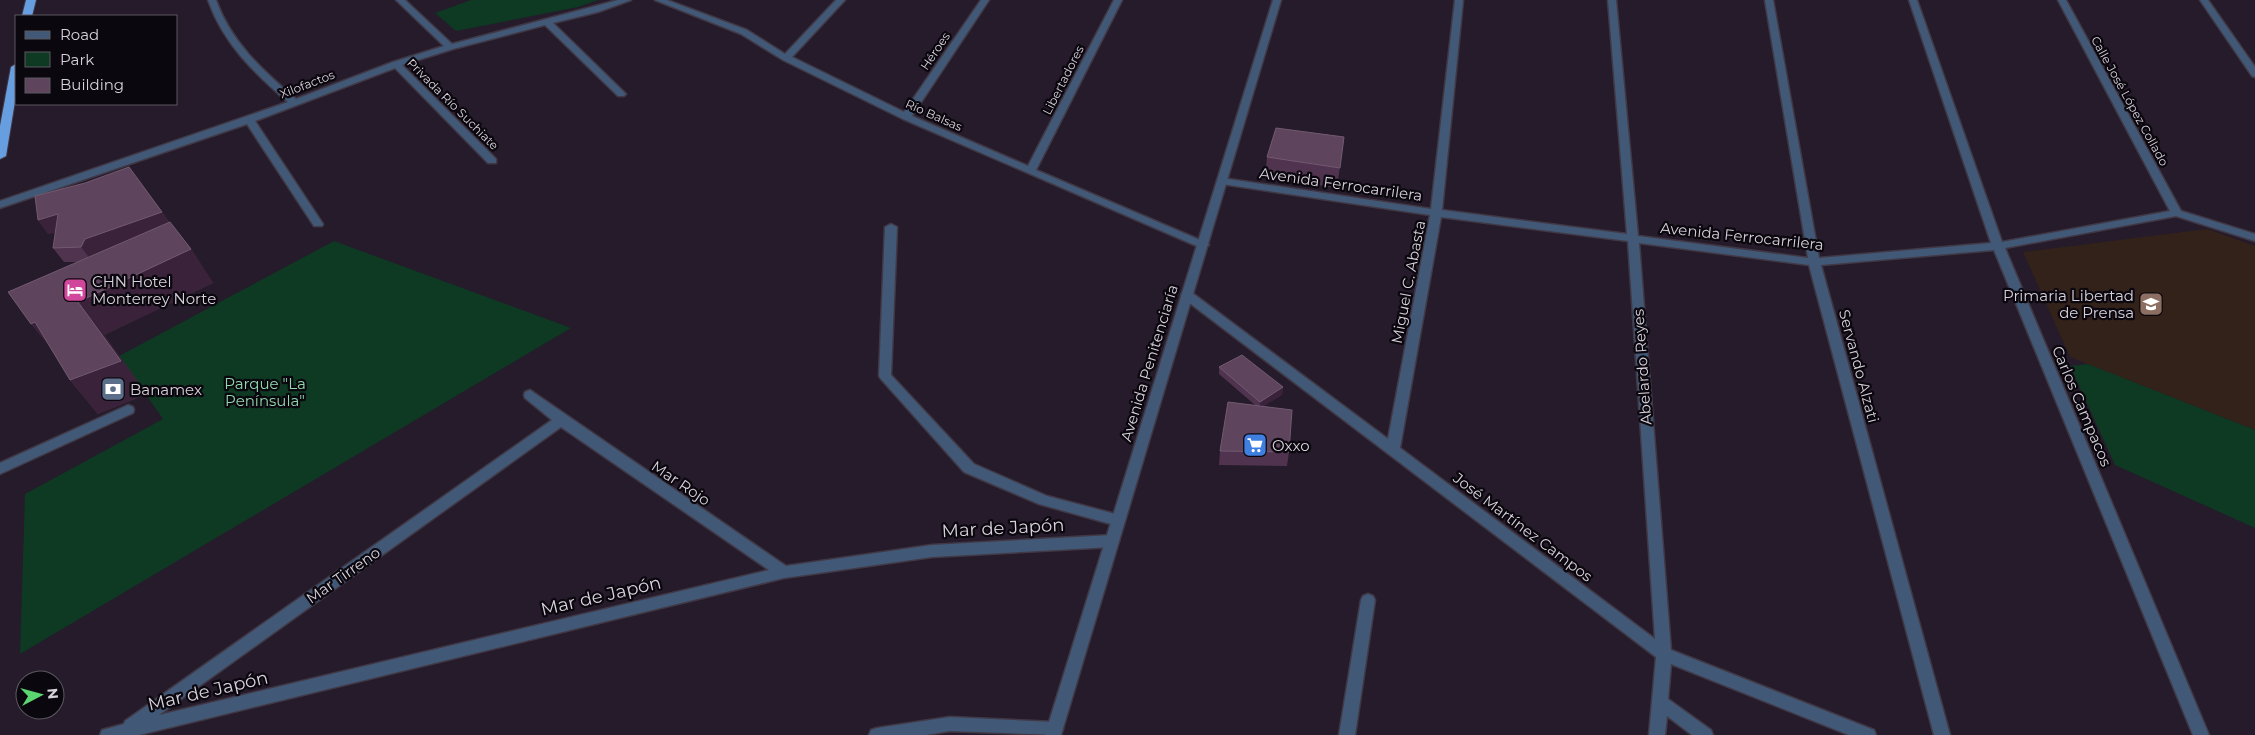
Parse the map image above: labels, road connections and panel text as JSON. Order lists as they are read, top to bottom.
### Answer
{
  "streets": {
    "street": [
      "Héroes",
      "Libertadores",
      "Xilofactos",
      "Calle José López Collado",
      "Privada Río Suchiate",
      "Río Balsas",
      "Avenida Ferrocarrilera",
      "Miguel C. Abasta",
      "Avenida Penitenciaría",
      "Servando Alzati",
      "Abelardo Reyes",
      "Carlos Campacos",
      "Mar Rojo",
      "José Martínez Campos",
      "Mar de Japón",
      "Mar Tirreno"
    ]
  },
  "crossings": [
    ["Héroes", "Río Balsas"],
    ["Libertadores", "Río Balsas"],
    ["Xilofactos", "Privada Río Suchiate"],
    ["Calle José López Collado", "Avenida Ferrocarrilera"],
    ["Río Balsas", "Avenida Penitenciaría"],
    ["Avenida Ferrocarrilera", "Miguel C. Abasta"],
    ["Avenida Ferrocarrilera", "Avenida Penitenciaría"],
    ["Avenida Ferrocarrilera", "Servando Alzati"],
    ["Avenida Ferrocarrilera", "Abelardo Reyes"],
    ["Avenida Ferrocarrilera", "Carlos Campacos"],
    ["Miguel C. Abasta", "José Martínez Campos"],
    ["Avenida Penitenciaría", "José Martínez Campos"],
    ["Avenida Penitenciaría", "Mar de Japón"],
    ["Abelardo Reyes", "José Martínez Campos"],
    ["Mar Rojo", "Mar de Japón"],
    ["Mar Rojo", "Mar Tirreno"],
    ["Mar de Japón", "Mar Tirreno"]
  ],
  "parks": ["Parque \"La Península\""],
  "places": {
    "hotel": ["CHN Hotel Monterrey Norte"],
    "school or university": ["Primaria Libertad de Prensa"],
    "bank": ["Banamex"],
    "supermarket": ["Oxxo"]
  },
  "legend": ["Road", "Park", "Building"],
  "north": "right"
}
